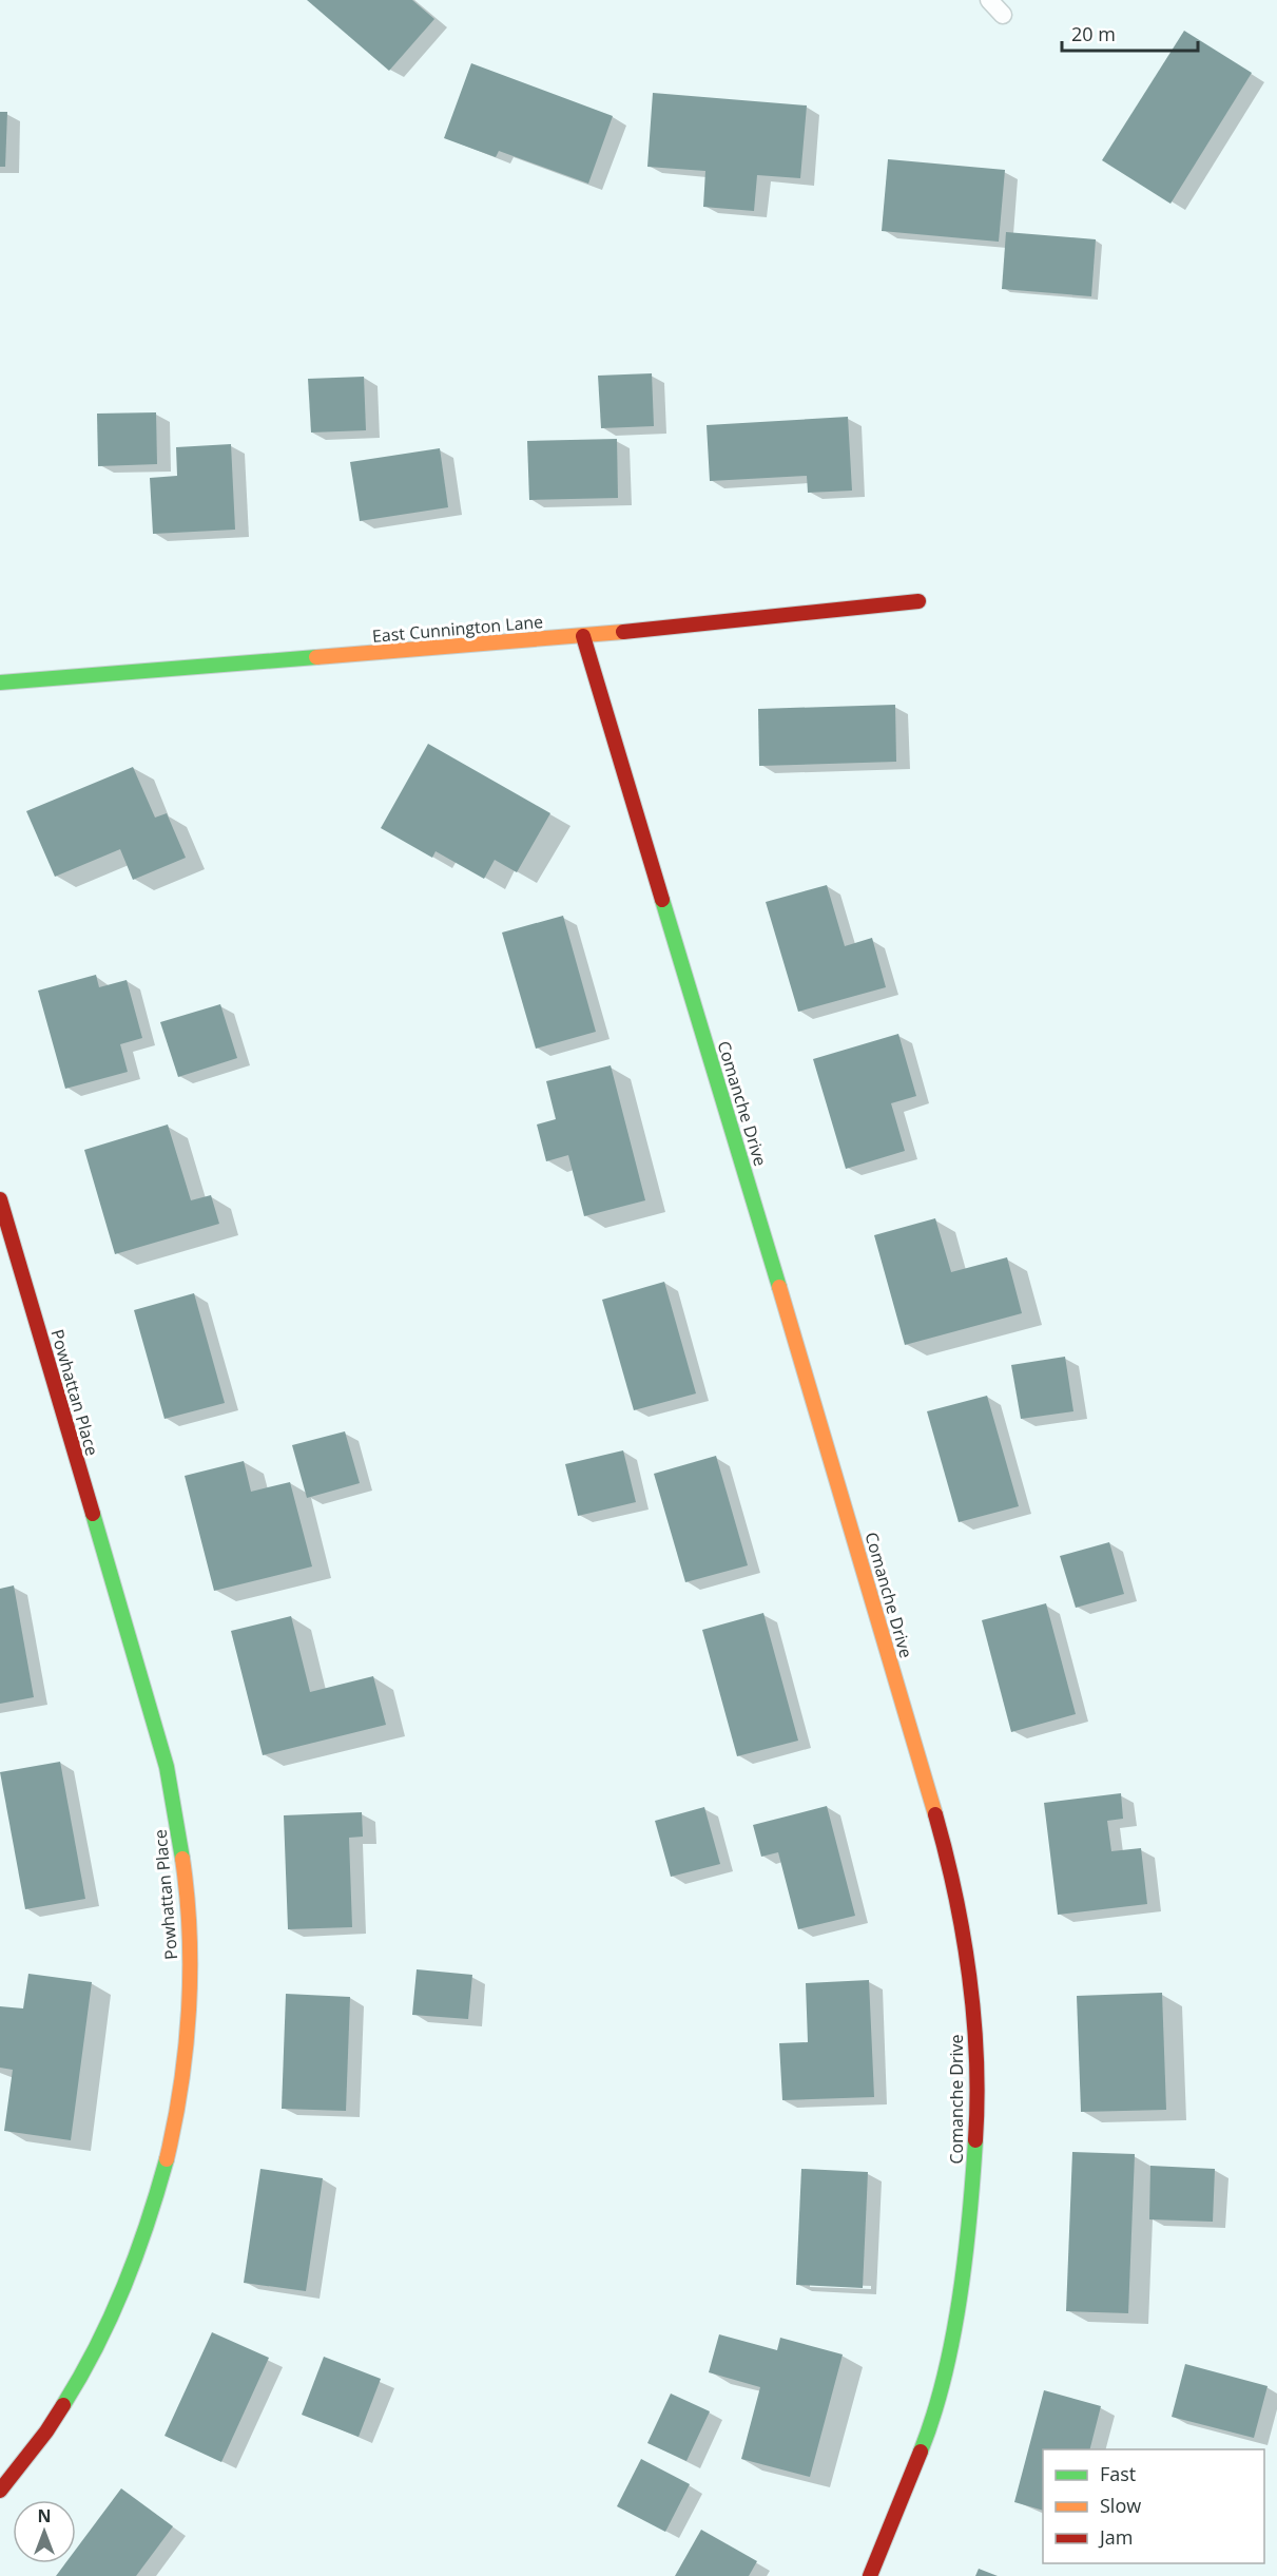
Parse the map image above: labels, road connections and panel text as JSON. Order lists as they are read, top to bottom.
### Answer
{
  "streets": {
    "street": ["East Cunnington Lane", "Comanche Drive", "Powhattan Place"]
  },
  "crossings": [
    ["East Cunnington Lane", "Comanche Drive"]
  ],
  "legend": ["Fast", "Slow", "Jam"],
  "scale_bar": "20 m",
  "north": "top"
}
